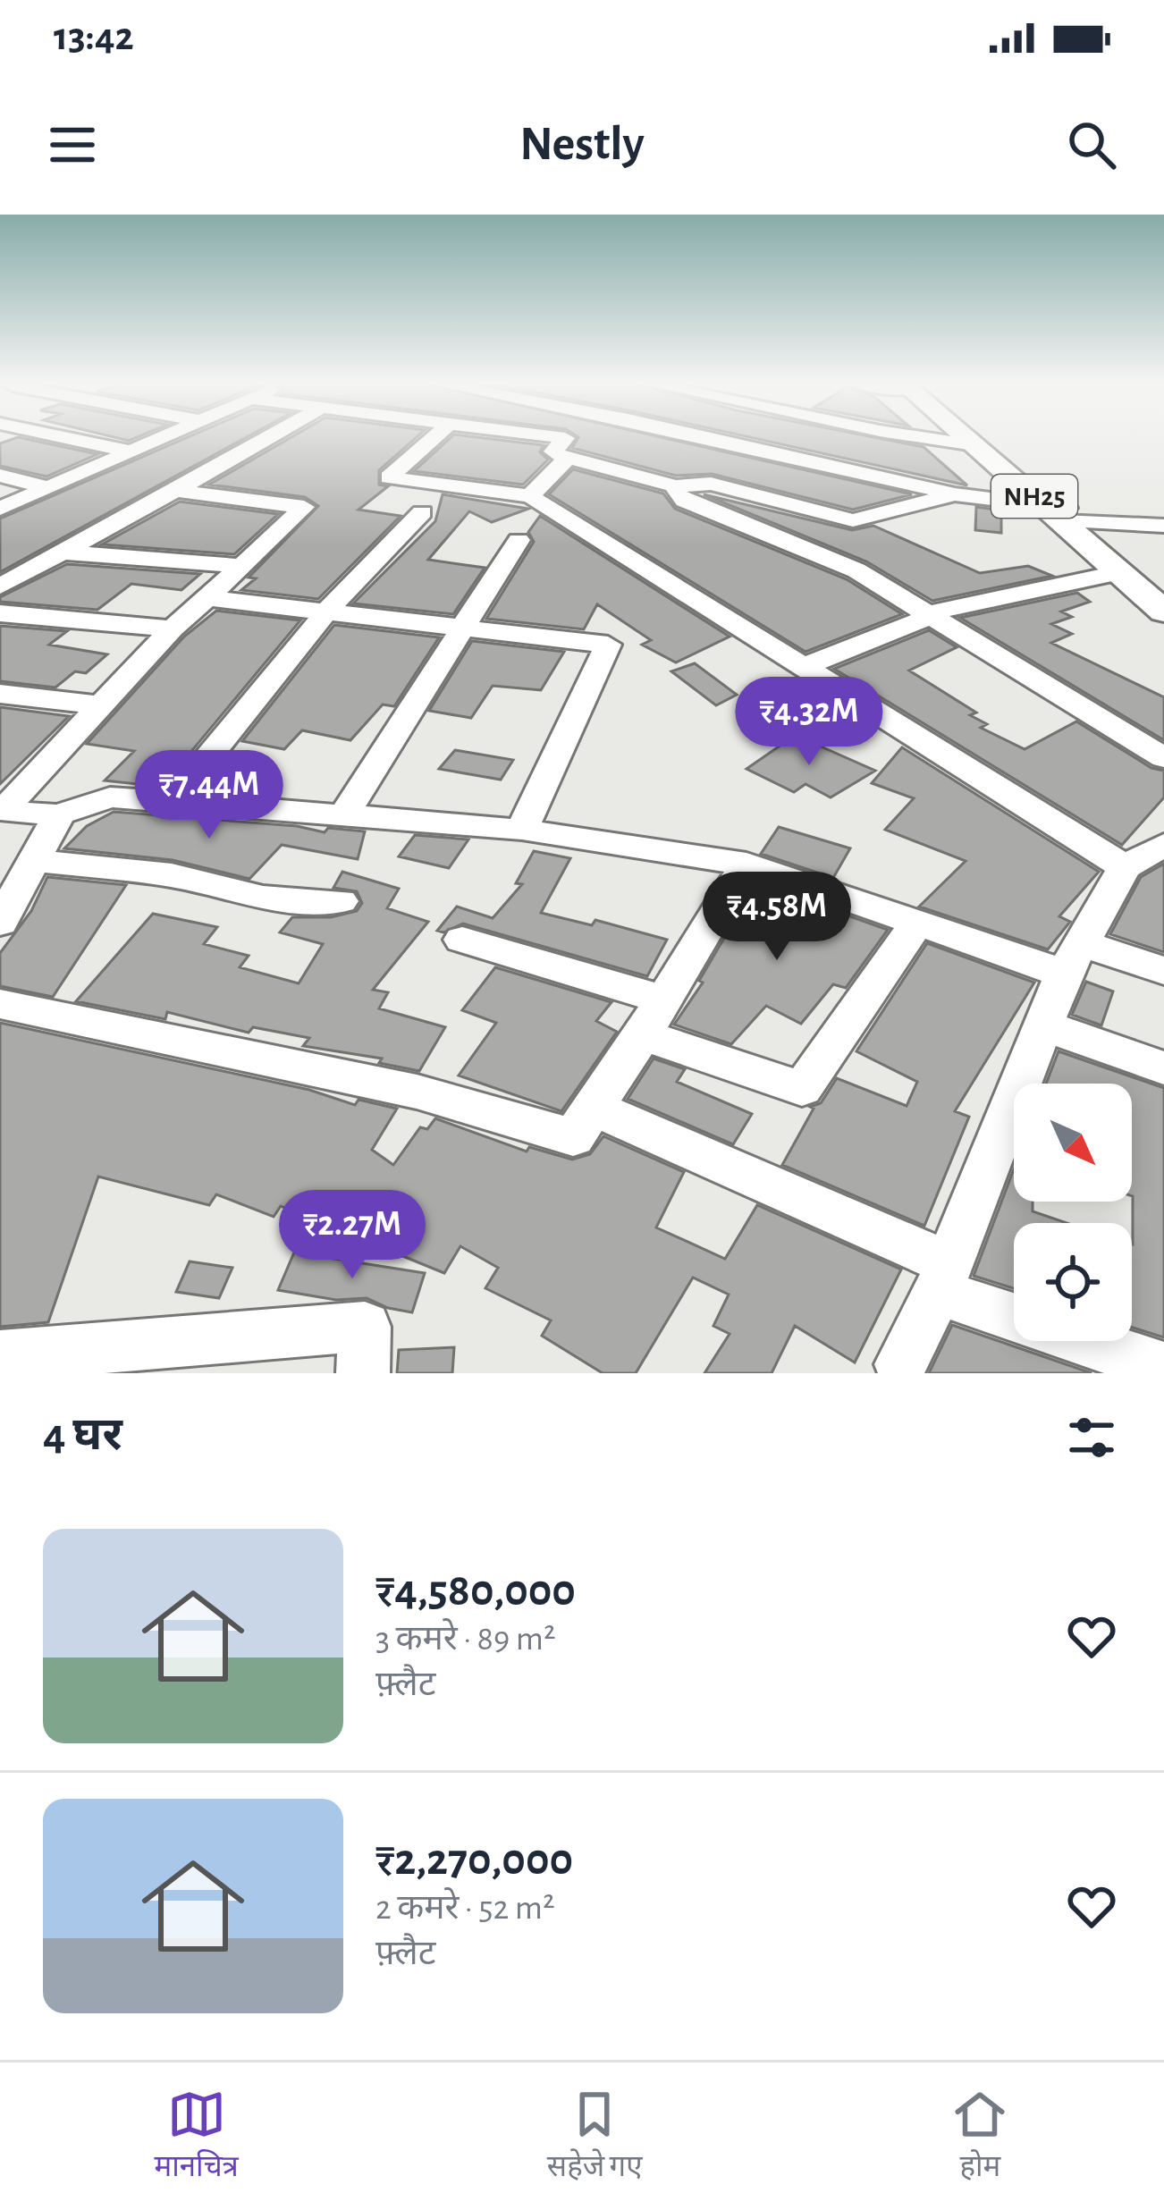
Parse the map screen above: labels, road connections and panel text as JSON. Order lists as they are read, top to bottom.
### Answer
{
  "streets": {
    "main road": ["NH25"]
  },
  "north": "bottom right",
  "page": {
    "status": "13:42",
    "header": "Nestly",
    "price": [
      "₹4.32M",
      "₹7.44M",
      "₹4.58M",
      "₹2.27M"
    ],
    "heading": "4 घर",
    "list": [
      {
        "name": "₹4,580,000",
        "note": "3 कमरे · 89 m² · फ़्लैट"
      },
      {
        "name": "₹2,270,000",
        "note": "2 कमरे · 52 m² · फ़्लैट"
      }
    ],
    "tabs": ["मानचित्र", "सहेजे गए", "होम"]
  }
}
